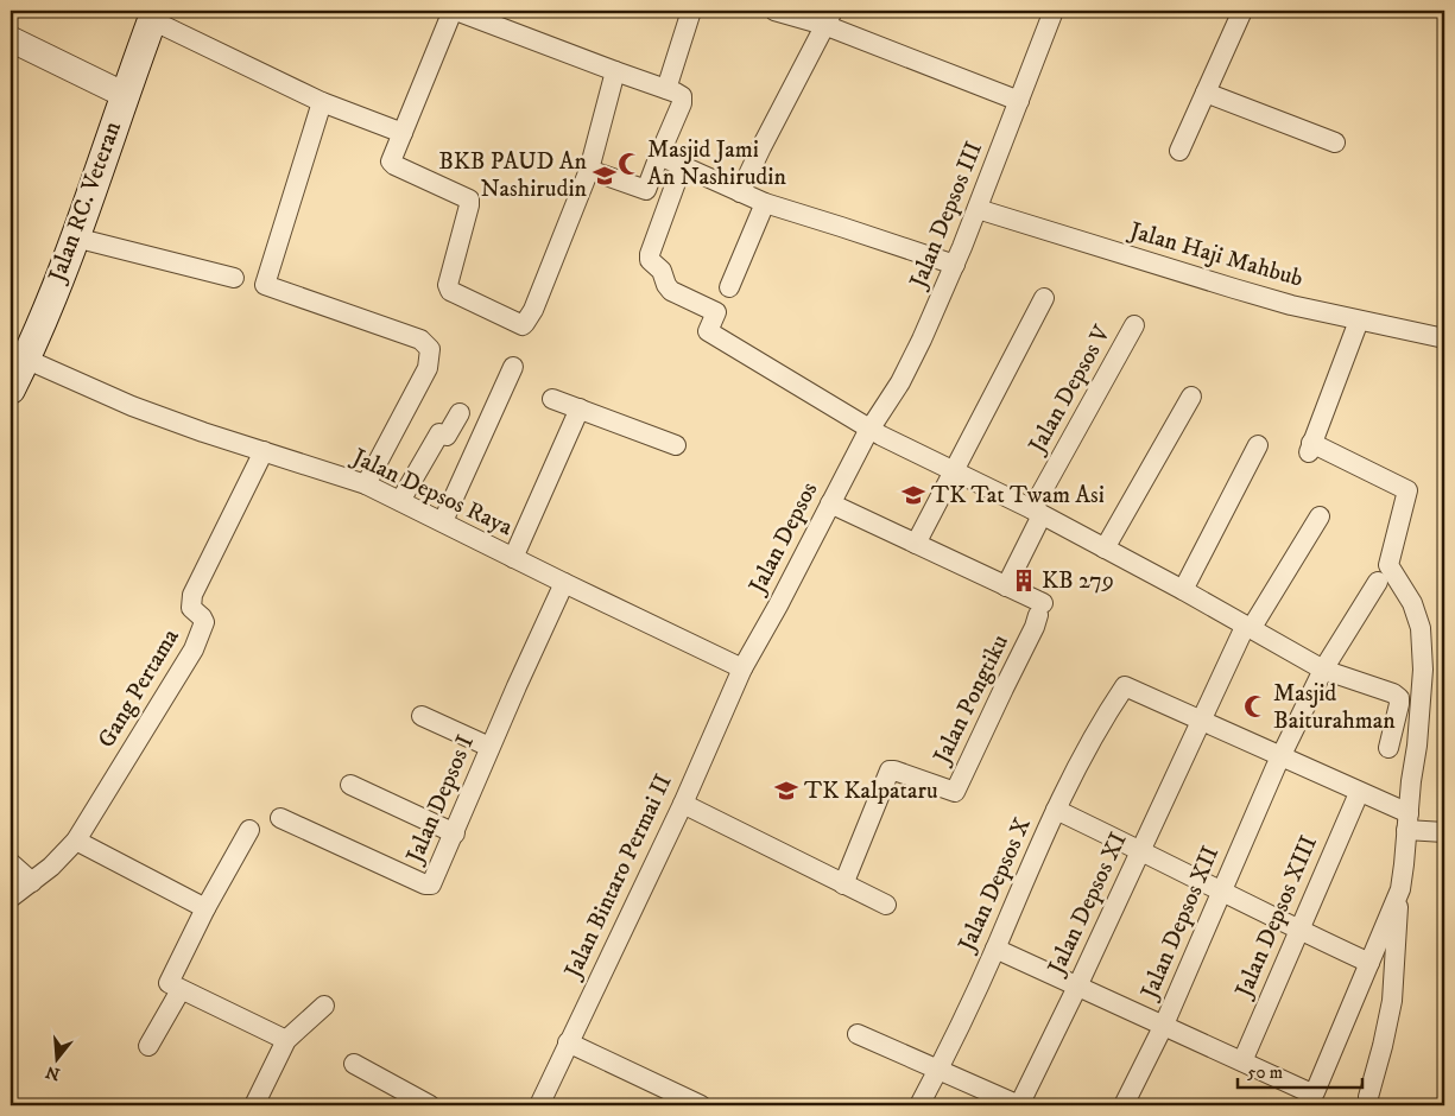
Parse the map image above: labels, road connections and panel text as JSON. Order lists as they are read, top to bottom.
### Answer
{
  "streets": {
    "main road": ["Jalan RC. Veteran"],
    "street": [
      "Jalan Depsos III",
      "Jalan Haji Mahbub",
      "Jalan Depsos V",
      "Jalan Depsos Raya",
      "Jalan Depsos",
      "Gang Pertama",
      "Jalan Pongtiku",
      "Jalan Depsos I",
      "Jalan Bintaro Permai II",
      "Jalan Depsos X",
      "Jalan Depsos XI",
      "Jalan Depsos XIII",
      "Jalan Depsos XII"
    ]
  },
  "crossings": [
    ["Jalan RC. Veteran", "Jalan Depsos Raya"],
    ["Jalan Depsos III", "Jalan Haji Mahbub"],
    ["Jalan Depsos III", "Jalan Depsos"],
    ["Jalan Depsos V", "Jalan Pongtiku"],
    ["Jalan Depsos Raya", "Jalan Depsos"],
    ["Jalan Depsos Raya", "Gang Pertama"],
    ["Jalan Depsos Raya", "Jalan Depsos I"],
    ["Jalan Depsos Raya", "Jalan Bintaro Permai II"],
    ["Jalan Depsos", "Jalan Bintaro Permai II"],
    ["Jalan Depsos X", "Jalan Depsos XI"]
  ],
  "places": {
    "mosque": ["Masjid Jami An Nashirudin", "Masjid Baiturahman"],
    "school or university": ["BKB PAUD An Nashirudin", "TK Tat Twam Asi", "TK Kalpataru"],
    "building": ["KB 279"]
  },
  "scale_bar": "50 m",
  "north": "bottom"
}
